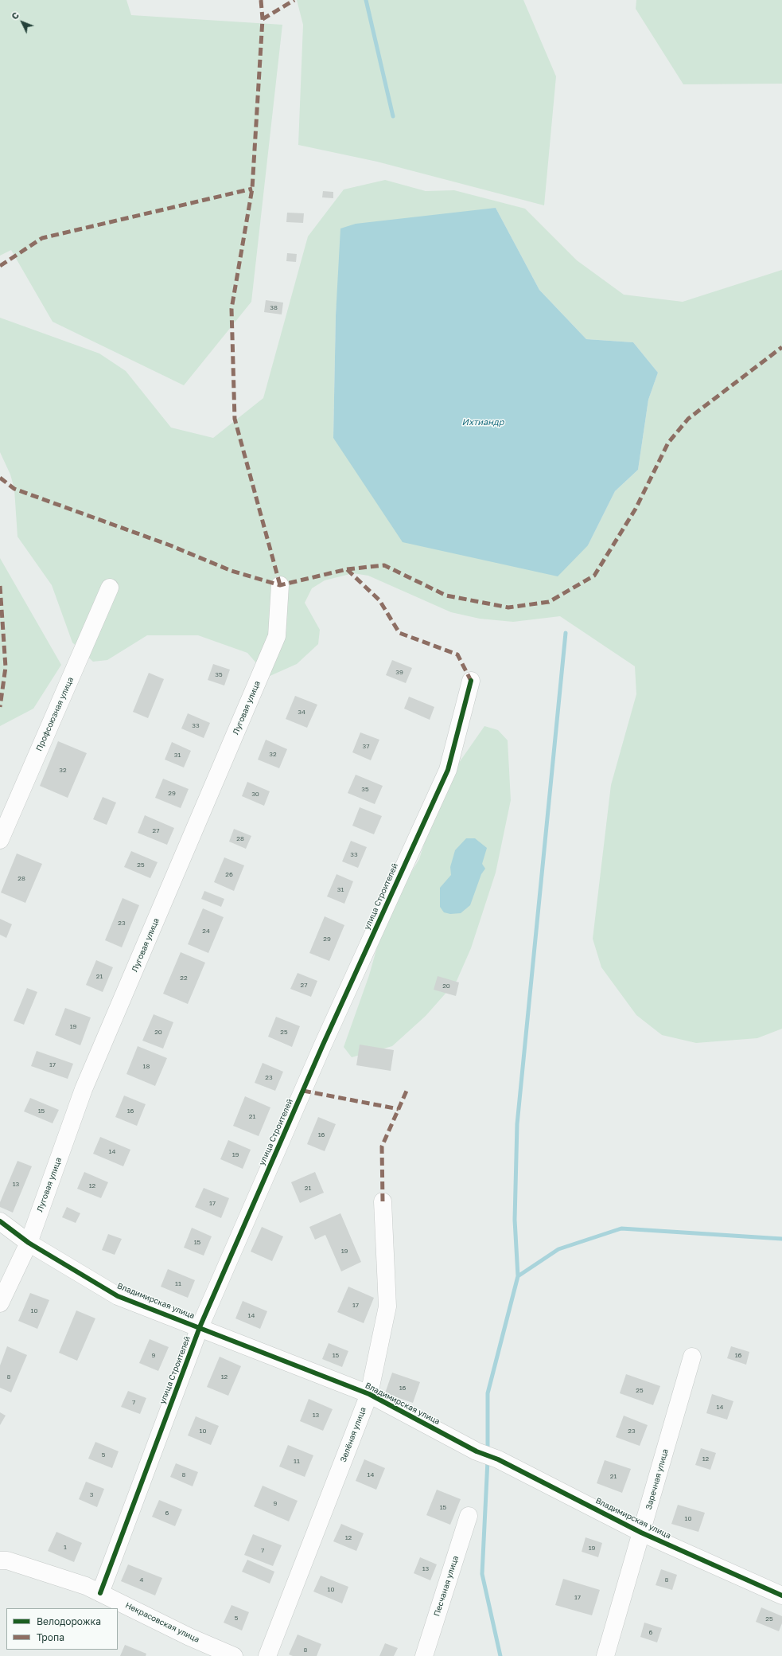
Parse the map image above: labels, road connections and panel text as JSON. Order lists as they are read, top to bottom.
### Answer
{
  "streets": {
    "street": [
      "Луговая улица",
      "Профсоюзная улица",
      "улица Строителей",
      "Владимирская улица",
      "Зелёная улица",
      "Заречная улица",
      "Песчаная улица",
      "Некрасовская улица"
    ]
  },
  "crossings": [
    ["Луговая улица", "Владимирская улица"],
    ["улица Строителей", "Владимирская улица"],
    ["улица Строителей", "Некрасовская улица"],
    ["Владимирская улица", "Зелёная улица"],
    ["Владимирская улица", "Заречная улица"]
  ],
  "water": ["Ихтиандр"],
  "house_numbers": [
    "38",
    "39",
    "35",
    "34",
    "33",
    "37",
    "32",
    "31",
    "32",
    "35",
    "29",
    "30",
    "27",
    "28",
    "33",
    "25",
    "26",
    "28",
    "31",
    "23",
    "24",
    "29",
    "21",
    "22",
    "27",
    "20",
    "19",
    "20",
    "25",
    "17",
    "18",
    "23",
    "15",
    "16",
    "21",
    "16",
    "14",
    "19",
    "13",
    "12",
    "21",
    "17",
    "15",
    "19",
    "11",
    "17",
    "10",
    "14",
    "9",
    "15",
    "16",
    "8",
    "12",
    "16",
    "25",
    "7",
    "14",
    "13",
    "10",
    "23",
    "5",
    "12",
    "11",
    "8",
    "14",
    "21",
    "3",
    "9",
    "15",
    "6",
    "10",
    "12",
    "1",
    "19",
    "7",
    "13",
    "4",
    "8",
    "10",
    "17",
    "5",
    "25",
    "6",
    "8"
  ],
  "legend": ["Велодорожка", "Тропа"],
  "north": "top left"
}
